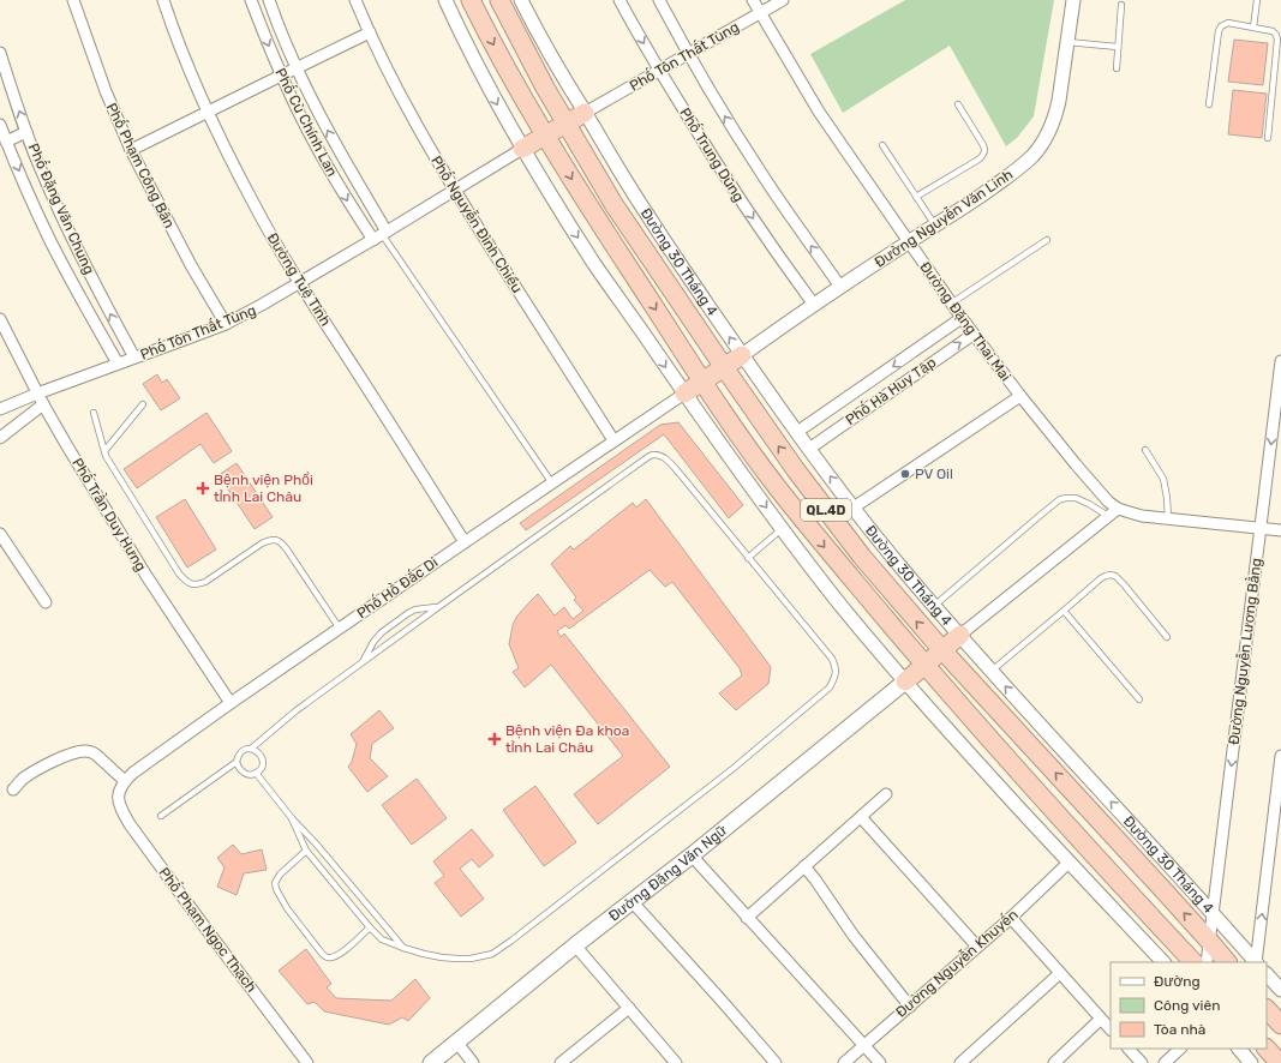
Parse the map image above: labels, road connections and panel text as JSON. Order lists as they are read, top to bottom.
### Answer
{
  "streets": {
    "highway": ["Đường 30 Tháng 4", "QL.4D"],
    "main road": ["Đường Đặng Văn Ngữ"],
    "street": [
      "Phố Tôn Thất Tùng",
      "Phố Cù Chính Lan",
      "Phố Trung Dũng",
      "Phố Phạm Công Bân",
      "Phố Đặng Văn Chung",
      "Đường Nguyễn Văn Linh",
      "Phố Nguyễn Đình Chiểu",
      "Đường Tuệ Tĩnh",
      "Đường Đặng Thai Mai",
      "Phố Hà Huy Tập",
      "Phố Trần Duy Hưng",
      "Phố Hồ Đắc Di",
      "Đường Nguyễn Lương Bằng",
      "Phố Phạm Ngọc Thạch",
      "Đường Nguyễn Khuyến"
    ]
  },
  "crossings": [
    ["Phố Tôn Thất Tùng", "Phố Cù Chính Lan"],
    ["Phố Tôn Thất Tùng", "Phố Trung Dũng"],
    ["Phố Tôn Thất Tùng", "Phố Phạm Công Bân"],
    ["Phố Tôn Thất Tùng", "Phố Đặng Văn Chung"],
    ["Phố Tôn Thất Tùng", "Phố Nguyễn Đình Chiểu"],
    ["Phố Tôn Thất Tùng", "Đường 30 Tháng 4"],
    ["Phố Tôn Thất Tùng", "Đường Tuệ Tĩnh"],
    ["Phố Tôn Thất Tùng", "Đường Đặng Thai Mai"],
    ["Phố Tôn Thất Tùng", "QL.4D"],
    ["Phố Tôn Thất Tùng", "Phố Trần Duy Hưng"],
    ["Phố Trung Dũng", "Đường Nguyễn Văn Linh"],
    ["Đường Nguyễn Văn Linh", "Đường 30 Tháng 4"],
    ["Đường Nguyễn Văn Linh", "Đường Đặng Thai Mai"],
    ["Phố Nguyễn Đình Chiểu", "Phố Hồ Đắc Di"],
    ["Đường 30 Tháng 4", "Phố Hà Huy Tập"],
    ["Đường 30 Tháng 4", "Đường Nguyễn Lương Bằng"],
    ["Đường Tuệ Tĩnh", "Phố Hồ Đắc Di"],
    ["Đường Đặng Thai Mai", "Phố Hà Huy Tập"],
    ["Đường Đặng Thai Mai", "Đường Nguyễn Lương Bằng"],
    ["QL.4D", "Phố Hồ Đắc Di"],
    ["QL.4D", "Đường Đặng Văn Ngữ"],
    ["QL.4D", "Đường Nguyễn Khuyến"],
    ["Phố Trần Duy Hưng", "Phố Hồ Đắc Di"],
    ["Phố Hồ Đắc Di", "Phố Phạm Ngọc Thạch"]
  ],
  "one_way": ["Đường Nguyễn Lương Bằng"],
  "places": {
    "other": ["PV Oil"],
    "health": ["Bệnh viện Phổi tỉnh Lai Châu", "Bệnh viện Đa khoa tỉnh Lai Châu"]
  },
  "legend": ["Đường", "Công viên", "Tòa nhà"]
}
